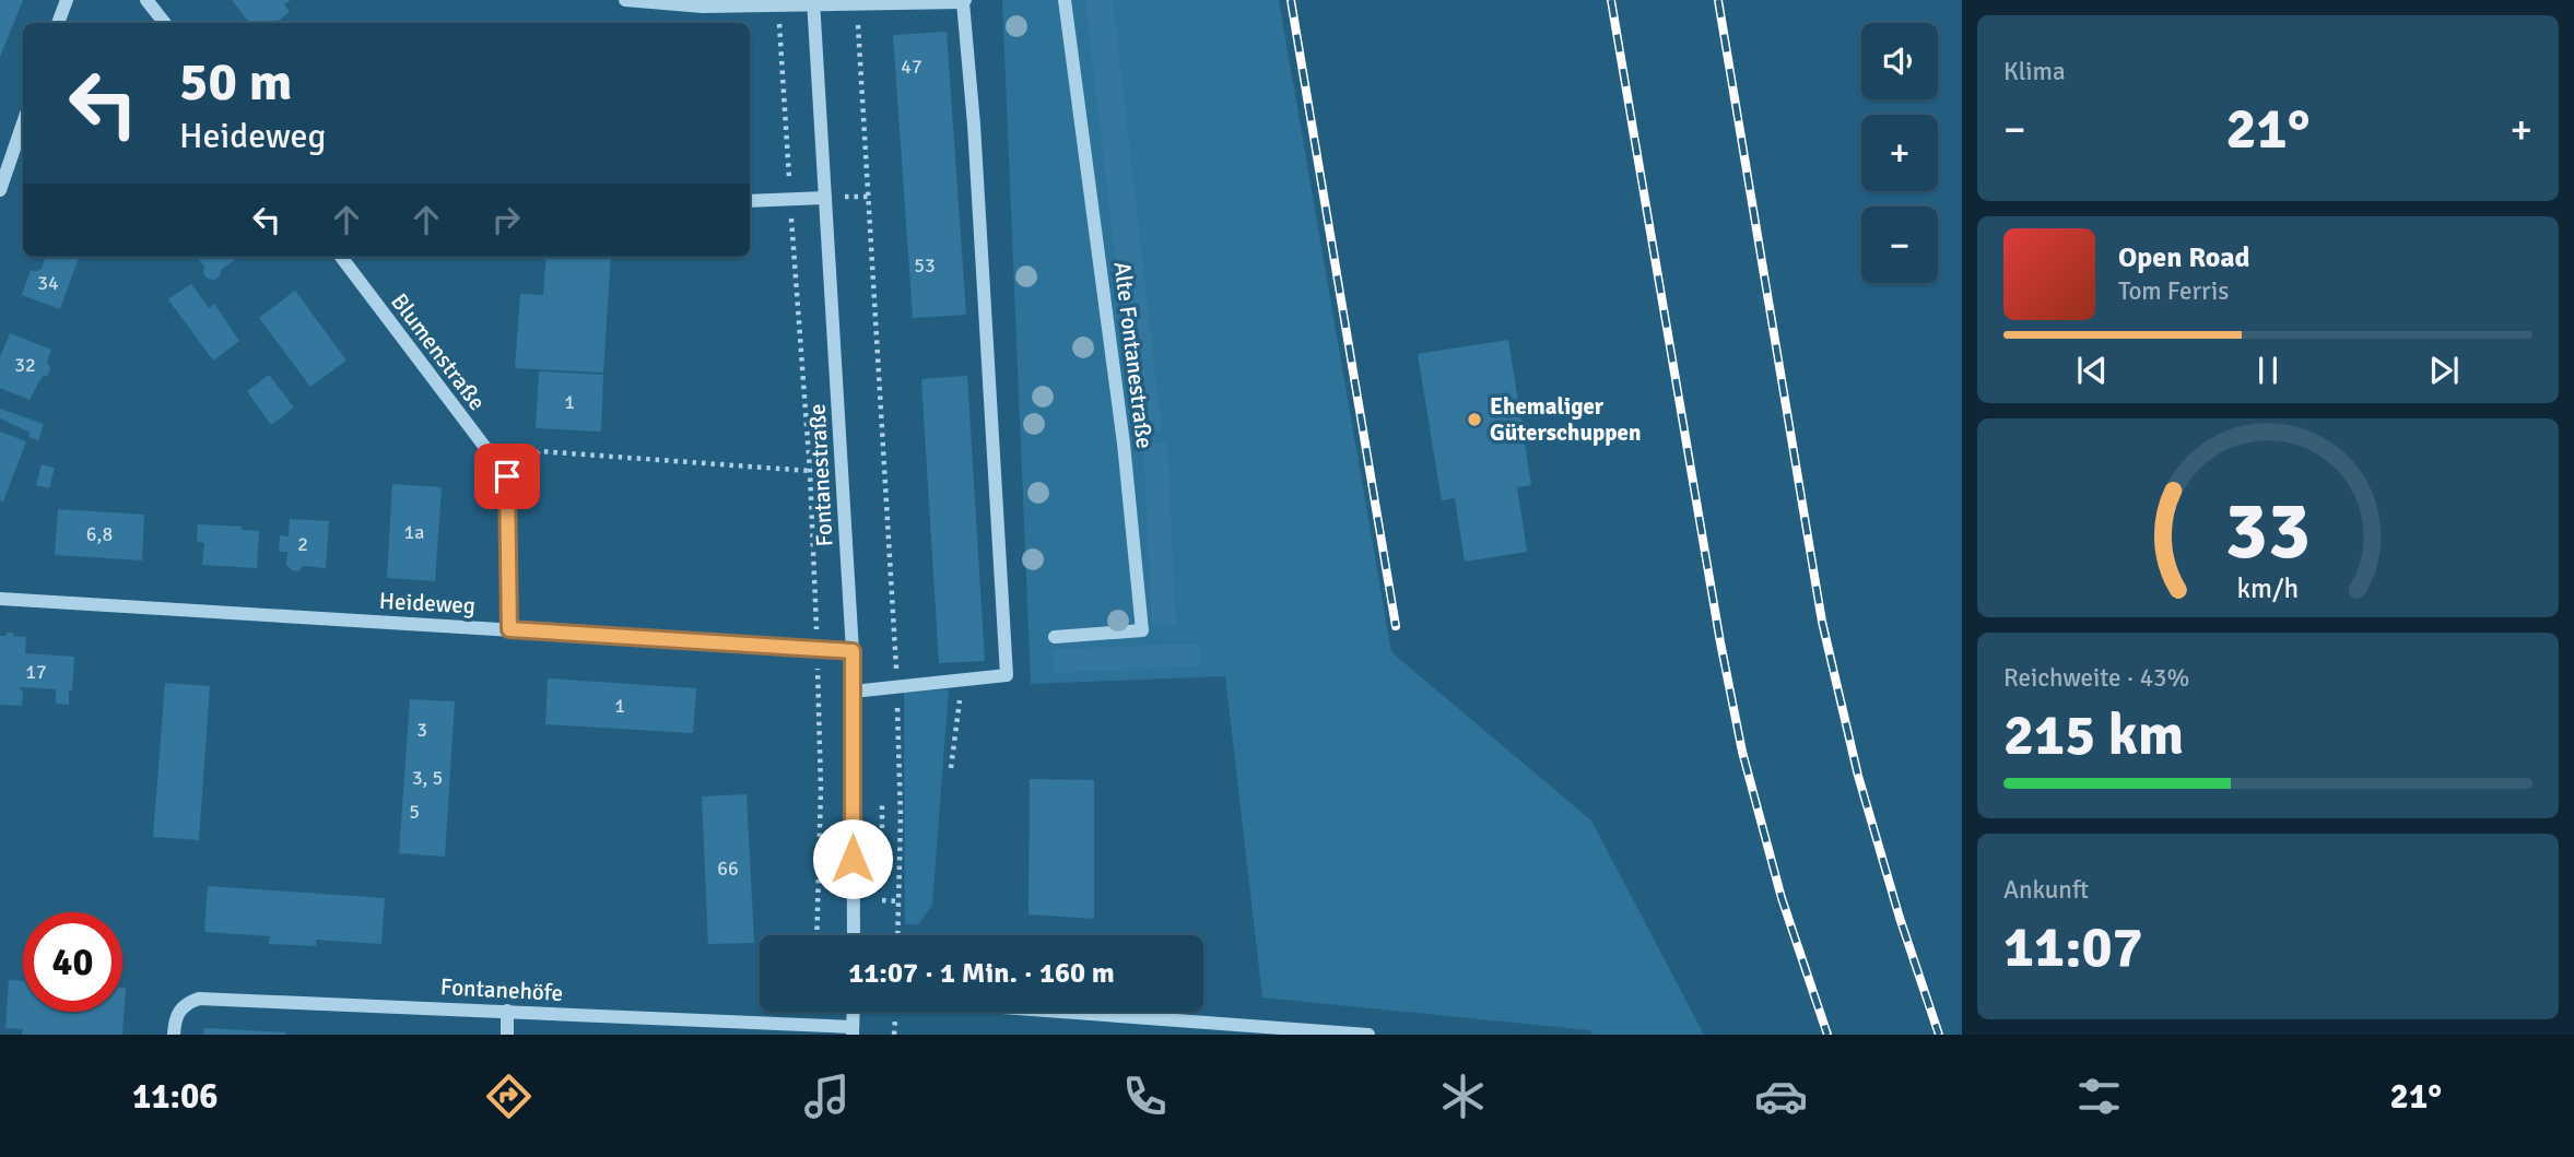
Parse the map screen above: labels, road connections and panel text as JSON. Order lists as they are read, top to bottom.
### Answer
{
  "streets": {
    "street": [
      "Blumenstraße",
      "Alte Fontanestraße",
      "Fontanestraße",
      "Heideweg",
      "Fontanehöfe"
    ]
  },
  "crossings": [
    ["Fontanestraße", "Heideweg"]
  ],
  "places": ["Ehemaliger Güterschuppen"],
  "house_numbers": [
    "47",
    "53",
    "34",
    "32",
    "1",
    "1a",
    "6,8",
    "2",
    "17",
    "1",
    "3",
    "3, 5",
    "5",
    "66"
  ],
  "page": {
    "tile": [
      "Klima",
      ["Reichweite · 43%", "215 km"],
      ["Ankunft", "11:07"]
    ],
    "map_buttons": ["+", "−"],
    "turn": ["50 m", "Heideweg"],
    "heat": ["−", "21°", "+"],
    "song": ["Open Road", "Tom Ferris"],
    "limit": "40",
    "trip": "11:07 · 1 Min. · 160 m",
    "tabs": ["11:06", "21°"],
    "gauge": ["33", "km/h"]
  }
}
